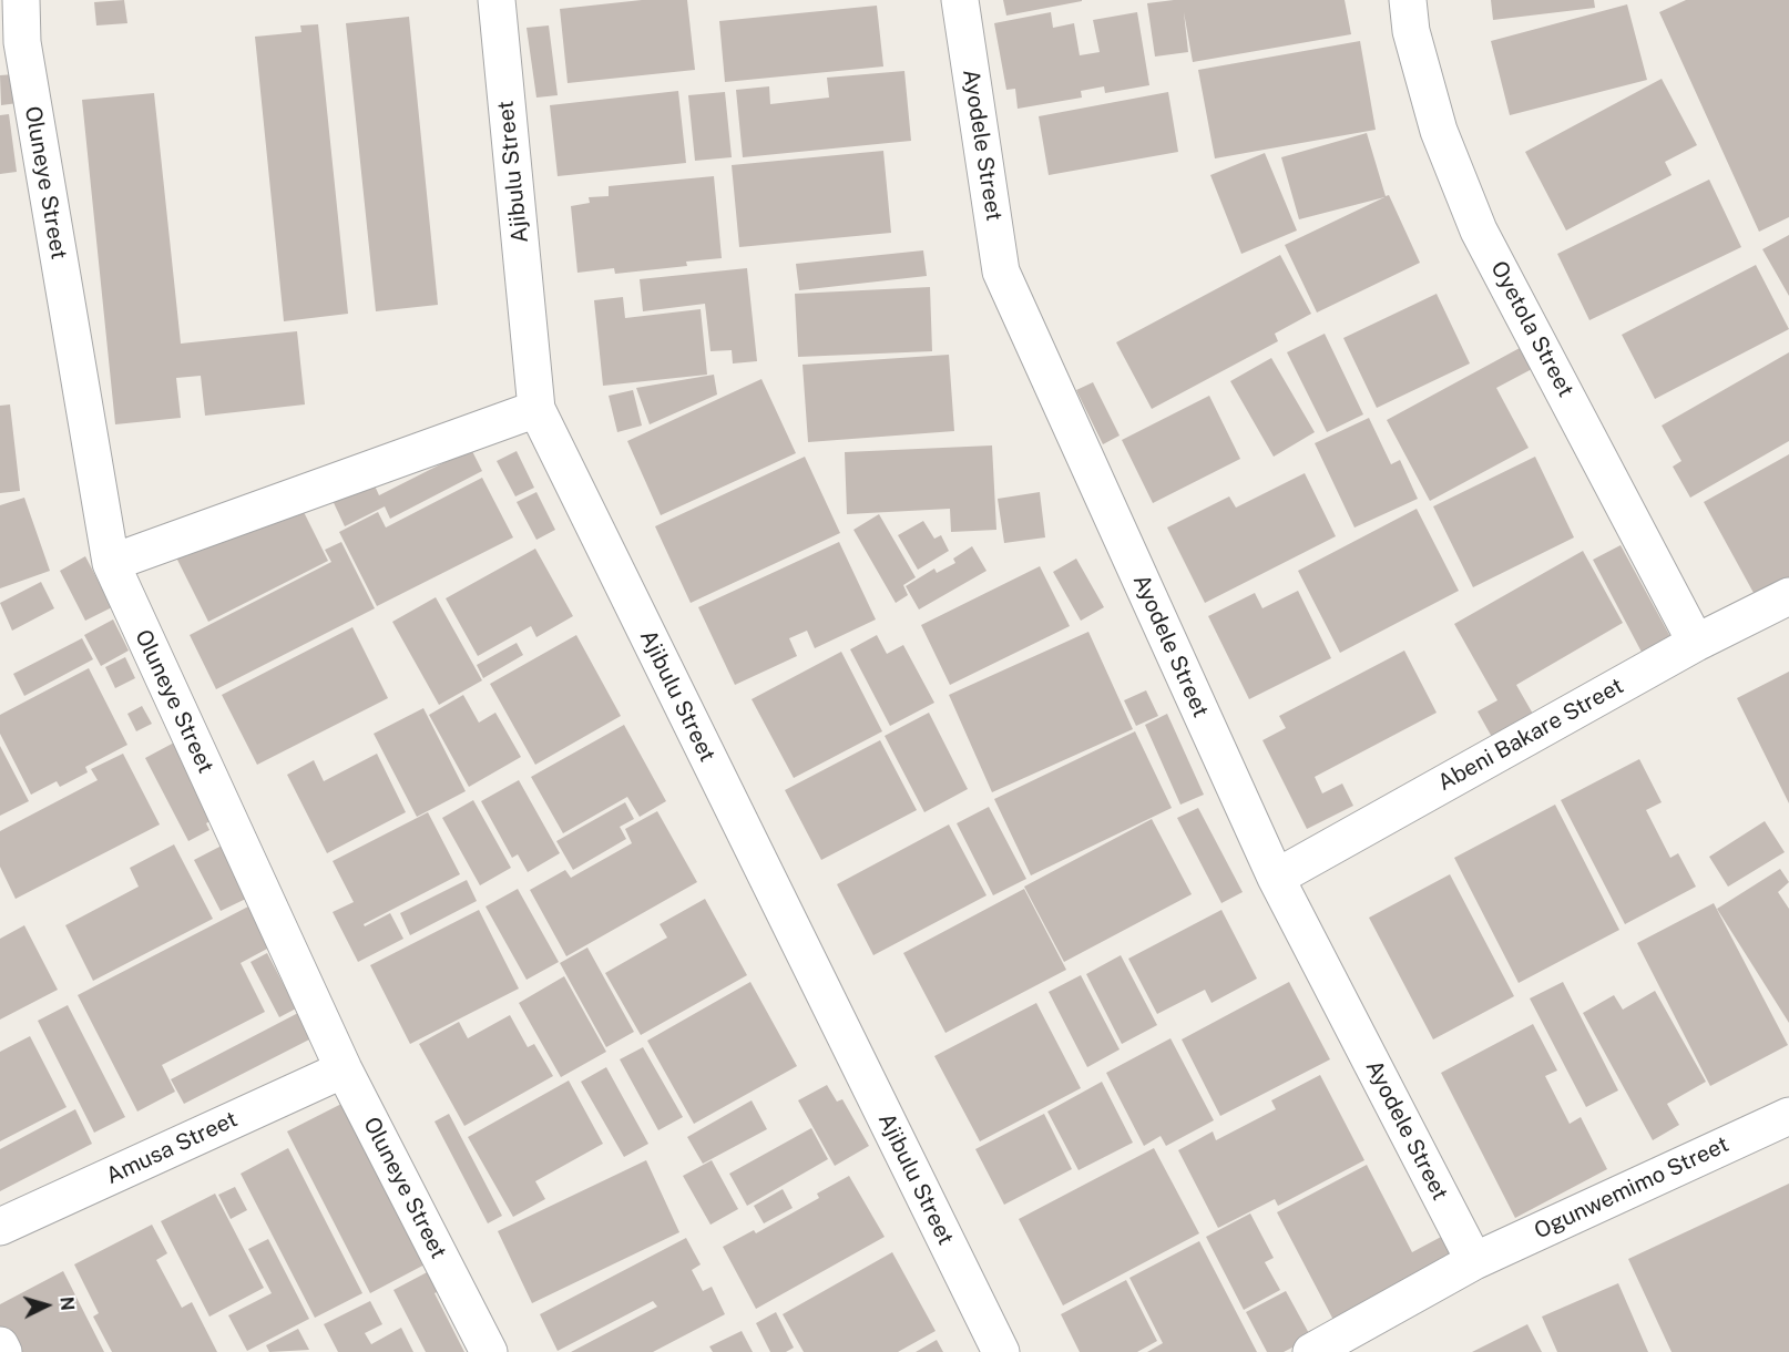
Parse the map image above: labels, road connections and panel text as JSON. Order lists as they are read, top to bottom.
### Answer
{
  "streets": {
    "street": [
      "Ayodele Street",
      "Ajibulu Street",
      "Oluneye Street",
      "Oyetola Street",
      "Abeni Bakare Street",
      "Amusa Street",
      "Ogunwemimo Street"
    ]
  },
  "crossings": [
    ["Ayodele Street", "Abeni Bakare Street"],
    ["Ayodele Street", "Ogunwemimo Street"],
    ["Oluneye Street", "Amusa Street"],
    ["Oyetola Street", "Abeni Bakare Street"]
  ],
  "north": "right"
}
